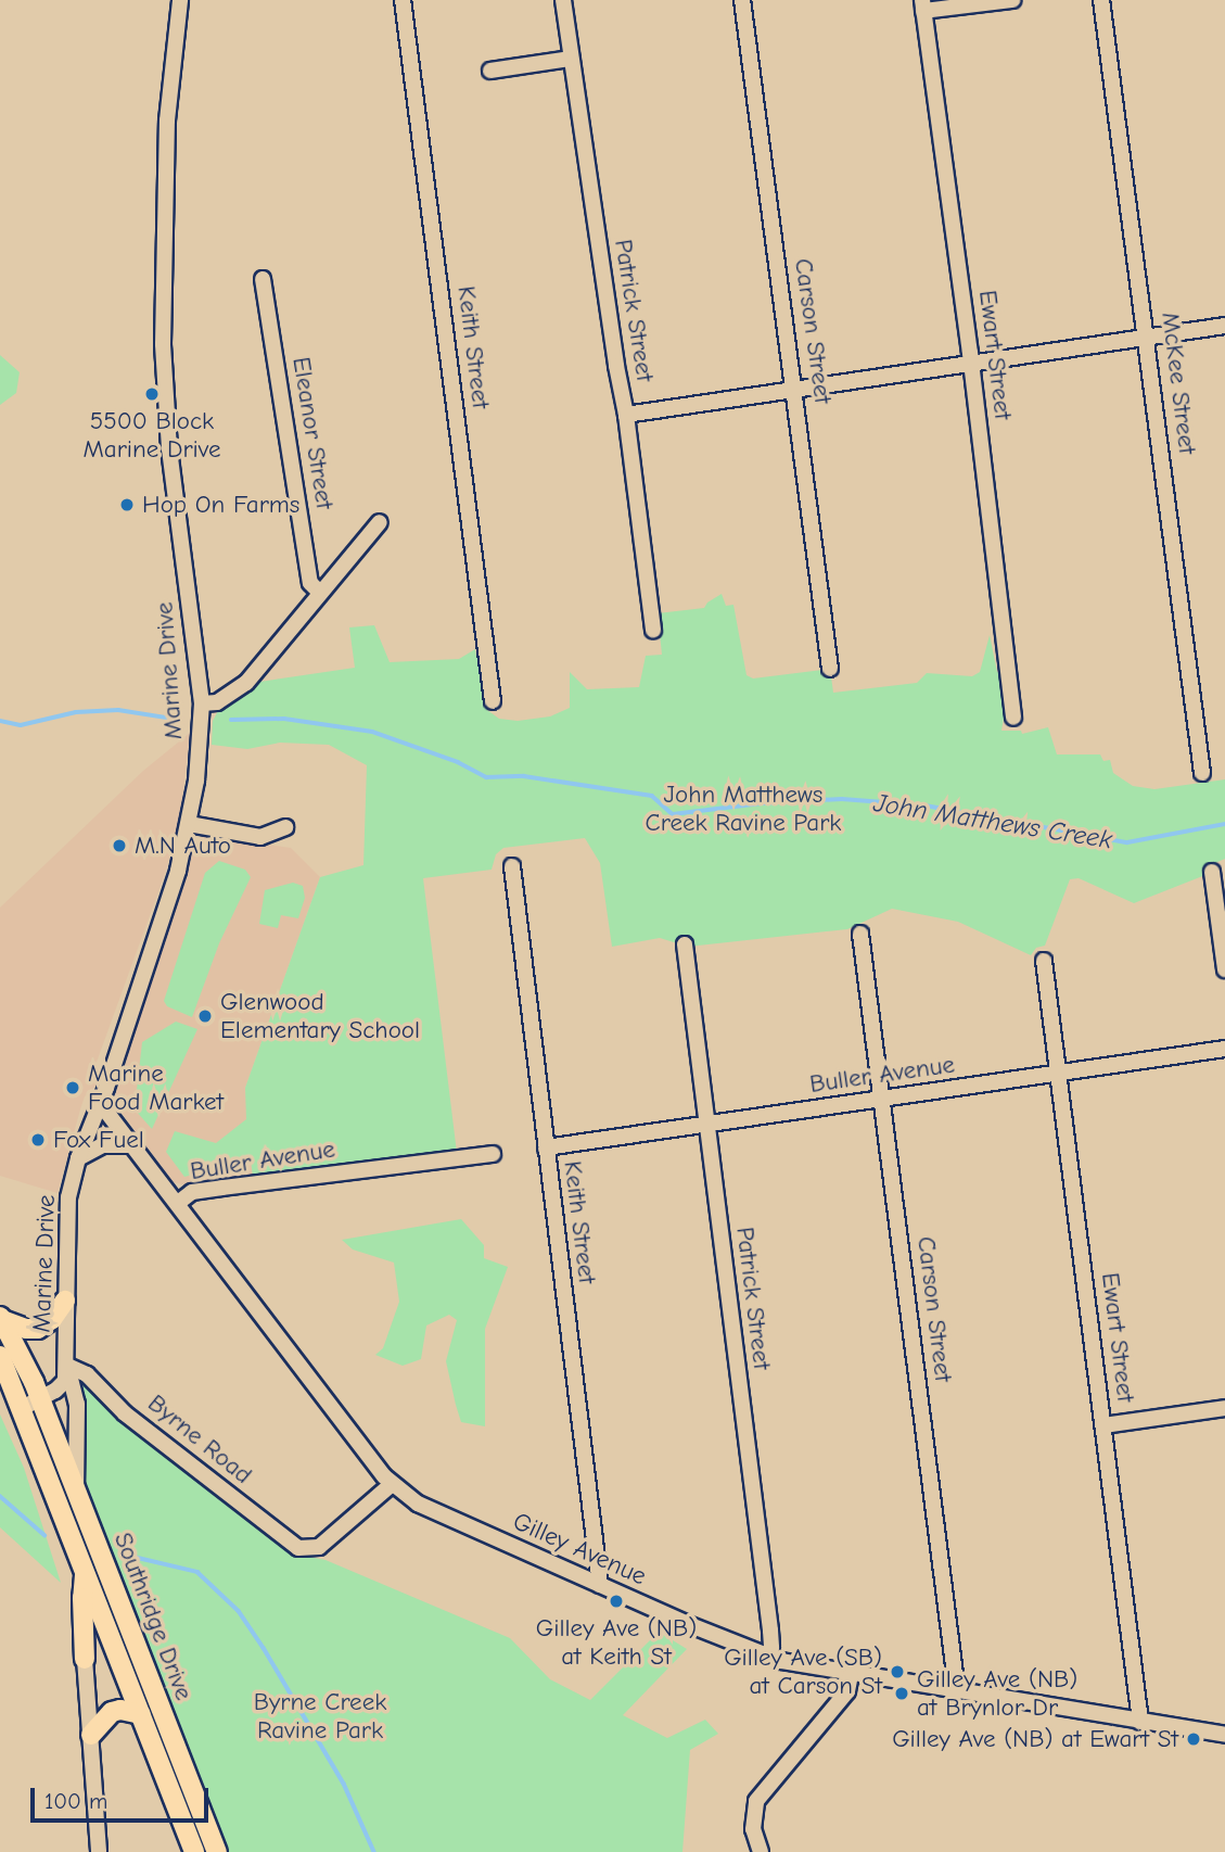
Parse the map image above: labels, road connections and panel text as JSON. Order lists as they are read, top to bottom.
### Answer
{
  "streets": {
    "main road": ["Southridge Drive"],
    "street": [
      "Patrick Street",
      "Carson Street",
      "Keith Street",
      "Ewart Street",
      "McKee Street",
      "Eleanor Street",
      "Marine Drive",
      "Buller Avenue",
      "Byrne Road",
      "Gilley Avenue"
    ]
  },
  "crossings": [
    ["Patrick Street", "Buller Avenue"],
    ["Patrick Street", "Gilley Avenue"],
    ["Carson Street", "Buller Avenue"],
    ["Carson Street", "Gilley Avenue"],
    ["Keith Street", "Buller Avenue"],
    ["Keith Street", "Gilley Avenue"],
    ["Ewart Street", "Buller Avenue"],
    ["Ewart Street", "Gilley Avenue"],
    ["Marine Drive", "Byrne Road"],
    ["Marine Drive", "Gilley Avenue"],
    ["Marine Drive", "Southridge Drive"],
    ["Buller Avenue", "Gilley Avenue"],
    ["Byrne Road", "Gilley Avenue"]
  ],
  "water": ["John Matthews Creek"],
  "parks": ["John Matthews Creek Ravine Park", "Byrne Creek Ravine Park"],
  "places": [
    "5500 Block Marine Drive",
    "Hop On Farms",
    "M.N Auto",
    "Glenwood Elementary School",
    "Marine Food Market",
    "Fox Fuel",
    "Gilley Ave (NB) at Keith St",
    "Gilley Ave (SB) at Carson St",
    "Gilley Ave (NB) at Brynlor Dr",
    "Gilley Ave (NB) at Ewart St"
  ],
  "scale_bar": "100 m"
}
